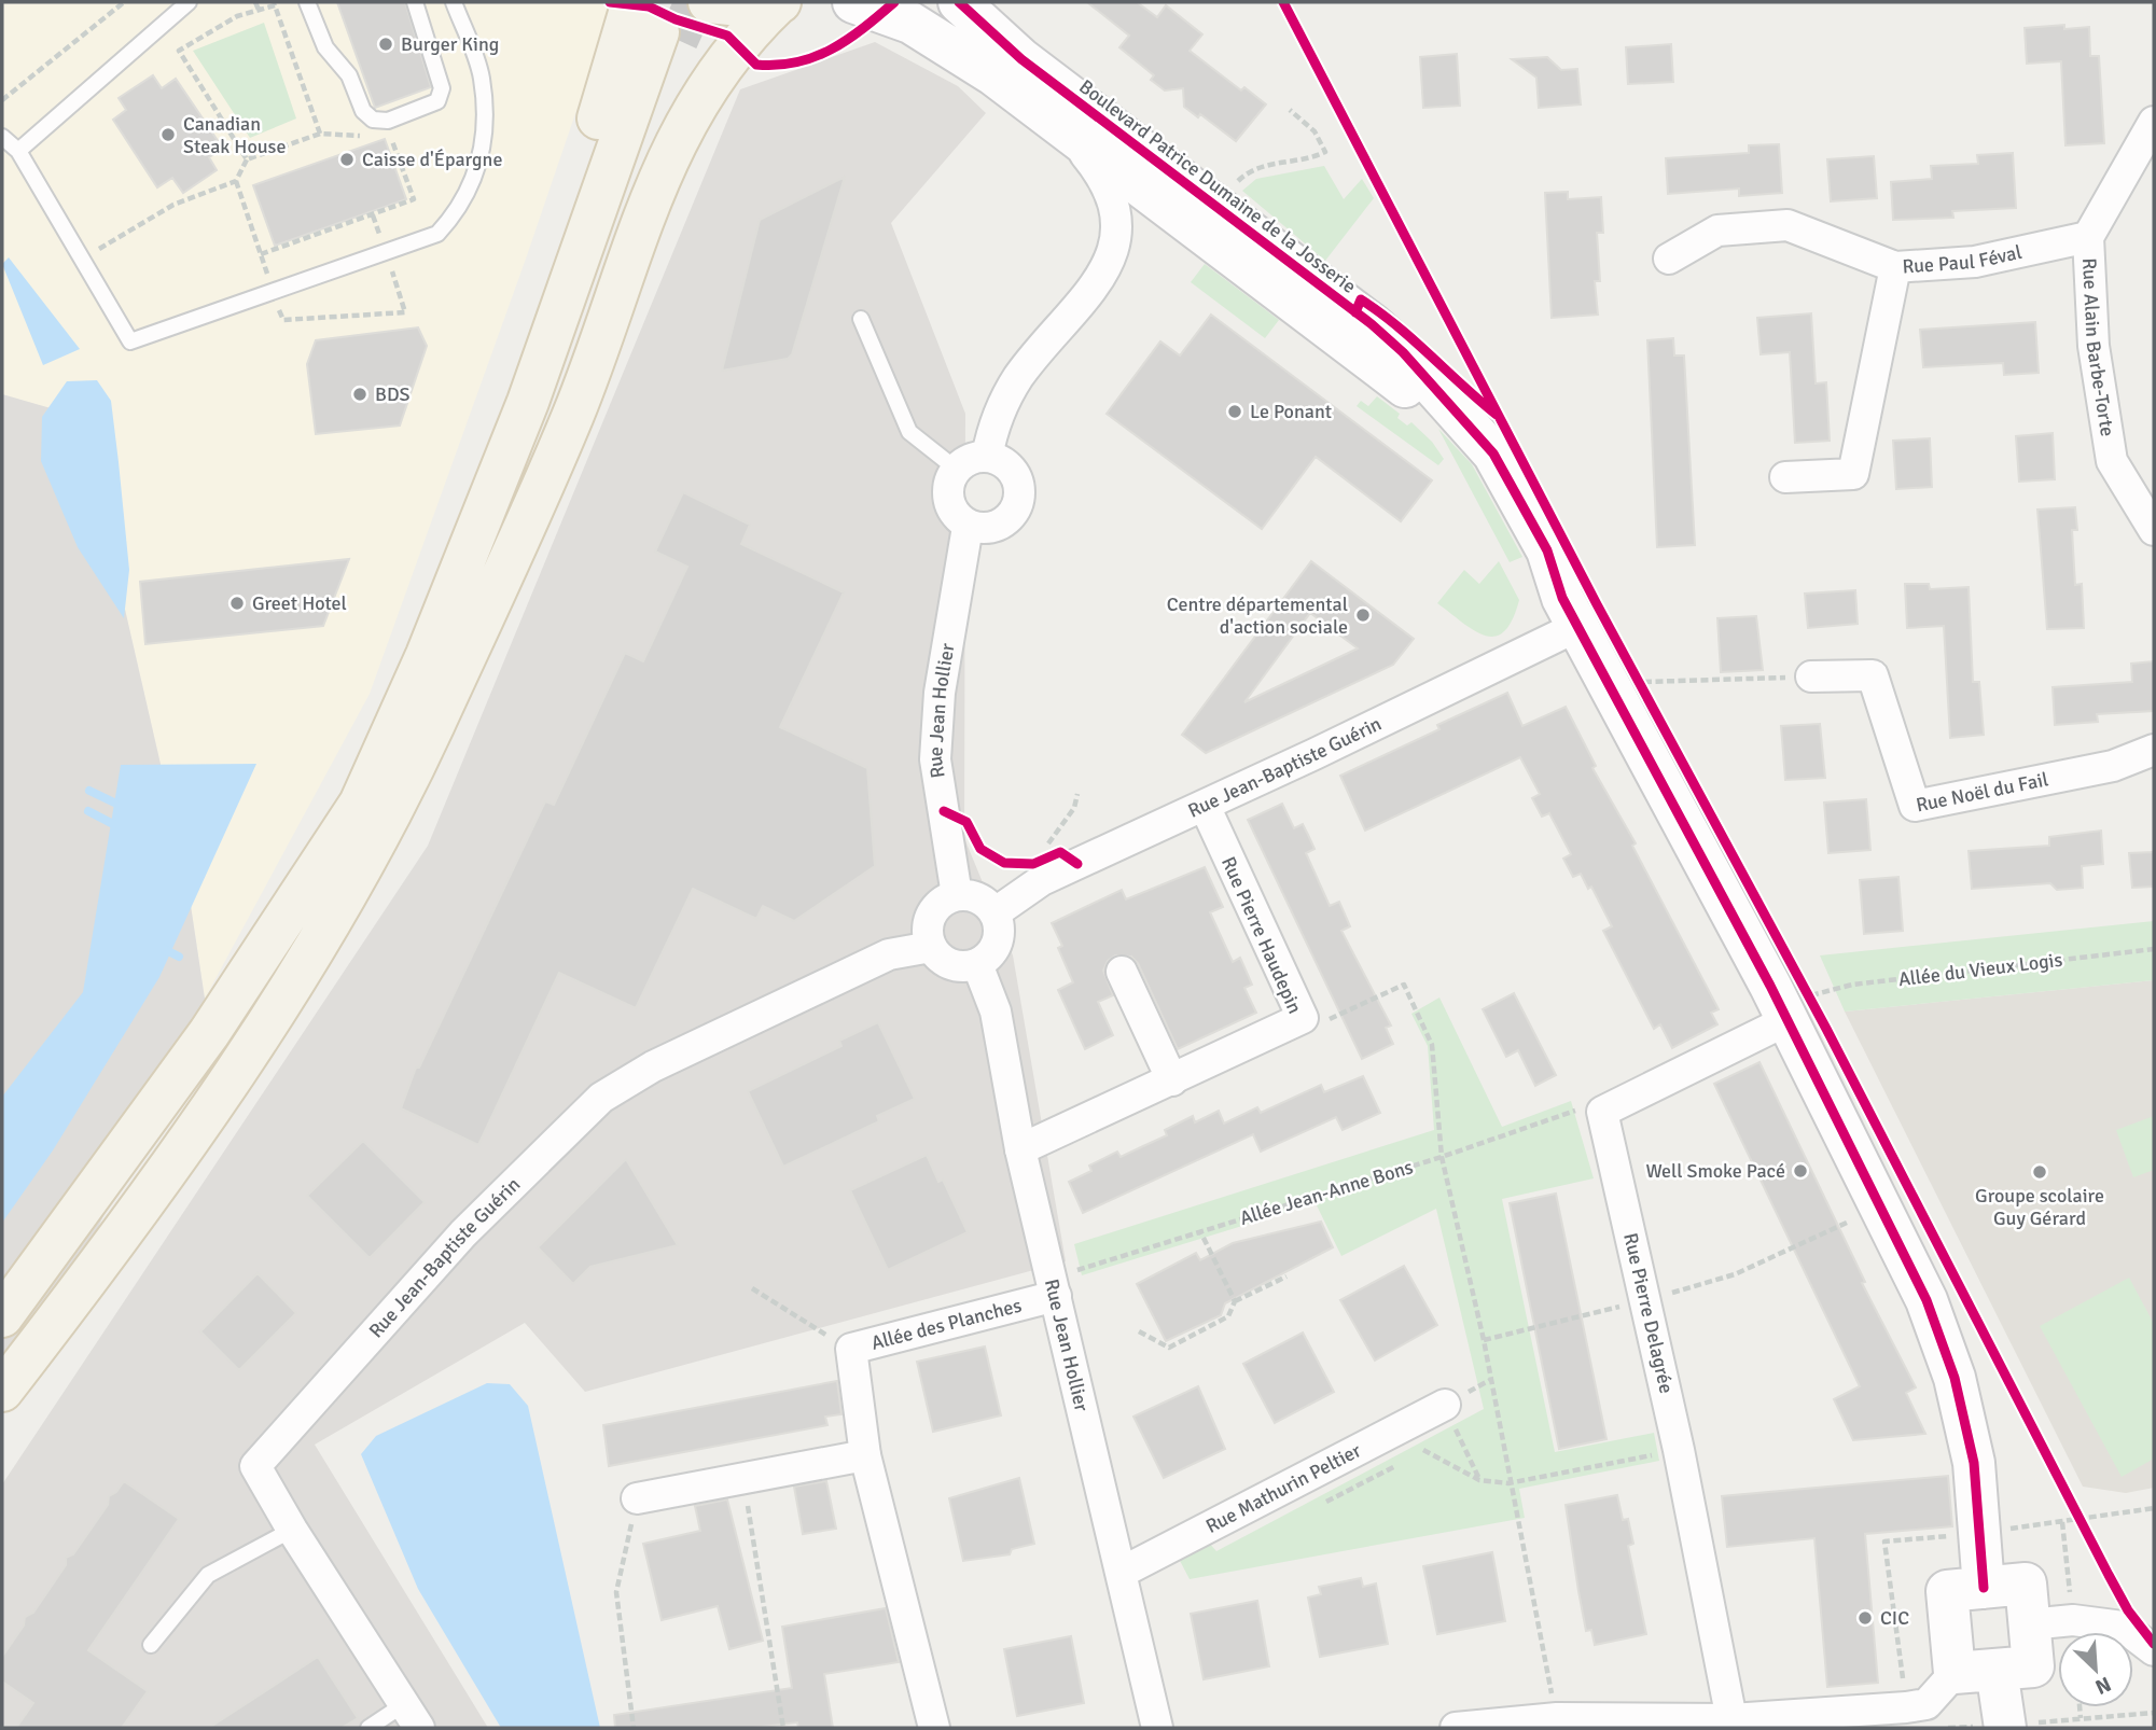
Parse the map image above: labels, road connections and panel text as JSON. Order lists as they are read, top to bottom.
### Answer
{
  "streets": {
    "street": [
      "Boulevard Patrice Dumaine de la Josserie",
      "Rue Paul Féval",
      "Rue Alain Barbe-Torte",
      "Rue Jean Hollier",
      "Rue Jean-Baptiste Guérin",
      "Rue Noël du Fail",
      "Rue Pierre Haudepin",
      "Rue Pierre Delagrée",
      "Allée des Planches",
      "Rue Mathurin Peltier"
    ],
    "path": ["Allée du Vieux Logis", "Allée Jean-Anne Bons"]
  },
  "crossings": [
    ["Boulevard Patrice Dumaine de la Josserie", "Rue Jean-Baptiste Guérin"],
    ["Boulevard Patrice Dumaine de la Josserie", "Allée du Vieux Logis"],
    ["Rue Paul Féval", "Rue Alain Barbe-Torte"],
    ["Rue Jean Hollier", "Rue Jean-Baptiste Guérin"],
    ["Rue Jean Hollier", "Rue Pierre Haudepin"],
    ["Rue Jean Hollier", "Allée Jean-Anne Bons"],
    ["Rue Jean Hollier", "Allée des Planches"],
    ["Rue Jean Hollier", "Rue Mathurin Peltier"],
    ["Rue Jean-Baptiste Guérin", "Rue Pierre Haudepin"],
    ["Allée Jean-Anne Bons", "Rue Pierre Delagrée"],
    ["Allée Jean-Anne Bons", "Allée des Planches"]
  ],
  "places": [
    "Burger King",
    "Canadian Steak House",
    "Caisse d'Épargne",
    "BDS",
    "Le Ponant",
    "Greet Hotel",
    "Centre départemental d'action sociale",
    "Well Smoke Pacé",
    "Groupe scolaire Guy Gérard",
    "CIC"
  ],
  "north": "bottom right"
}
